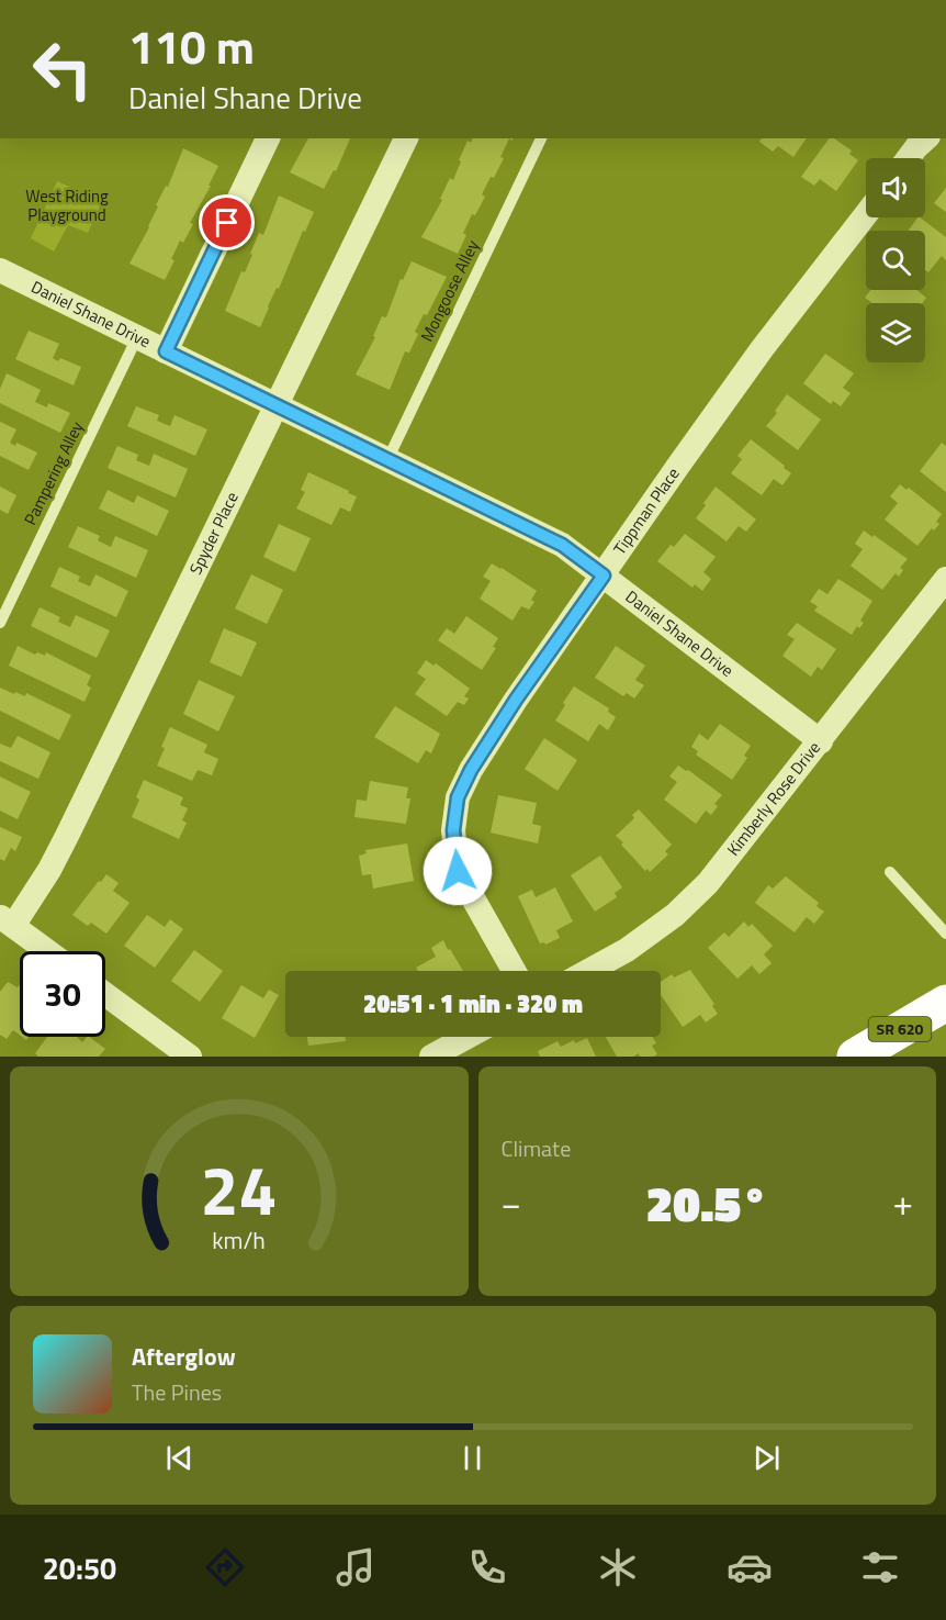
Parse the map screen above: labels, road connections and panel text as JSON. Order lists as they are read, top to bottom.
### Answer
{
  "streets": {
    "main road": ["SR 620"],
    "street": [
      "Daniel Shane Drive",
      "Tippman Place",
      "Spyder Place",
      "Kimberly Rose Drive"
    ],
    "lane": ["Mongoose Alley", "Pampering Alley"]
  },
  "crossings": [
    ["Mongoose Alley", "Daniel Shane Drive"],
    ["Daniel Shane Drive", "Pampering Alley"],
    ["Daniel Shane Drive", "Tippman Place"],
    ["Daniel Shane Drive", "Spyder Place"],
    ["Daniel Shane Drive", "Kimberly Rose Drive"]
  ],
  "parks": ["West Riding Playground"],
  "page": {
    "turn": ["110 m", "Daniel Shane Drive"],
    "limit": "30",
    "trip": "20:51 · 1 min · 320 m",
    "tile": "Climate",
    "heat": ["−", "20.5°", "+"],
    "song": ["Afterglow", "The Pines"],
    "tabs": "20:50",
    "gauge": ["24", "km/h"]
  }
}
